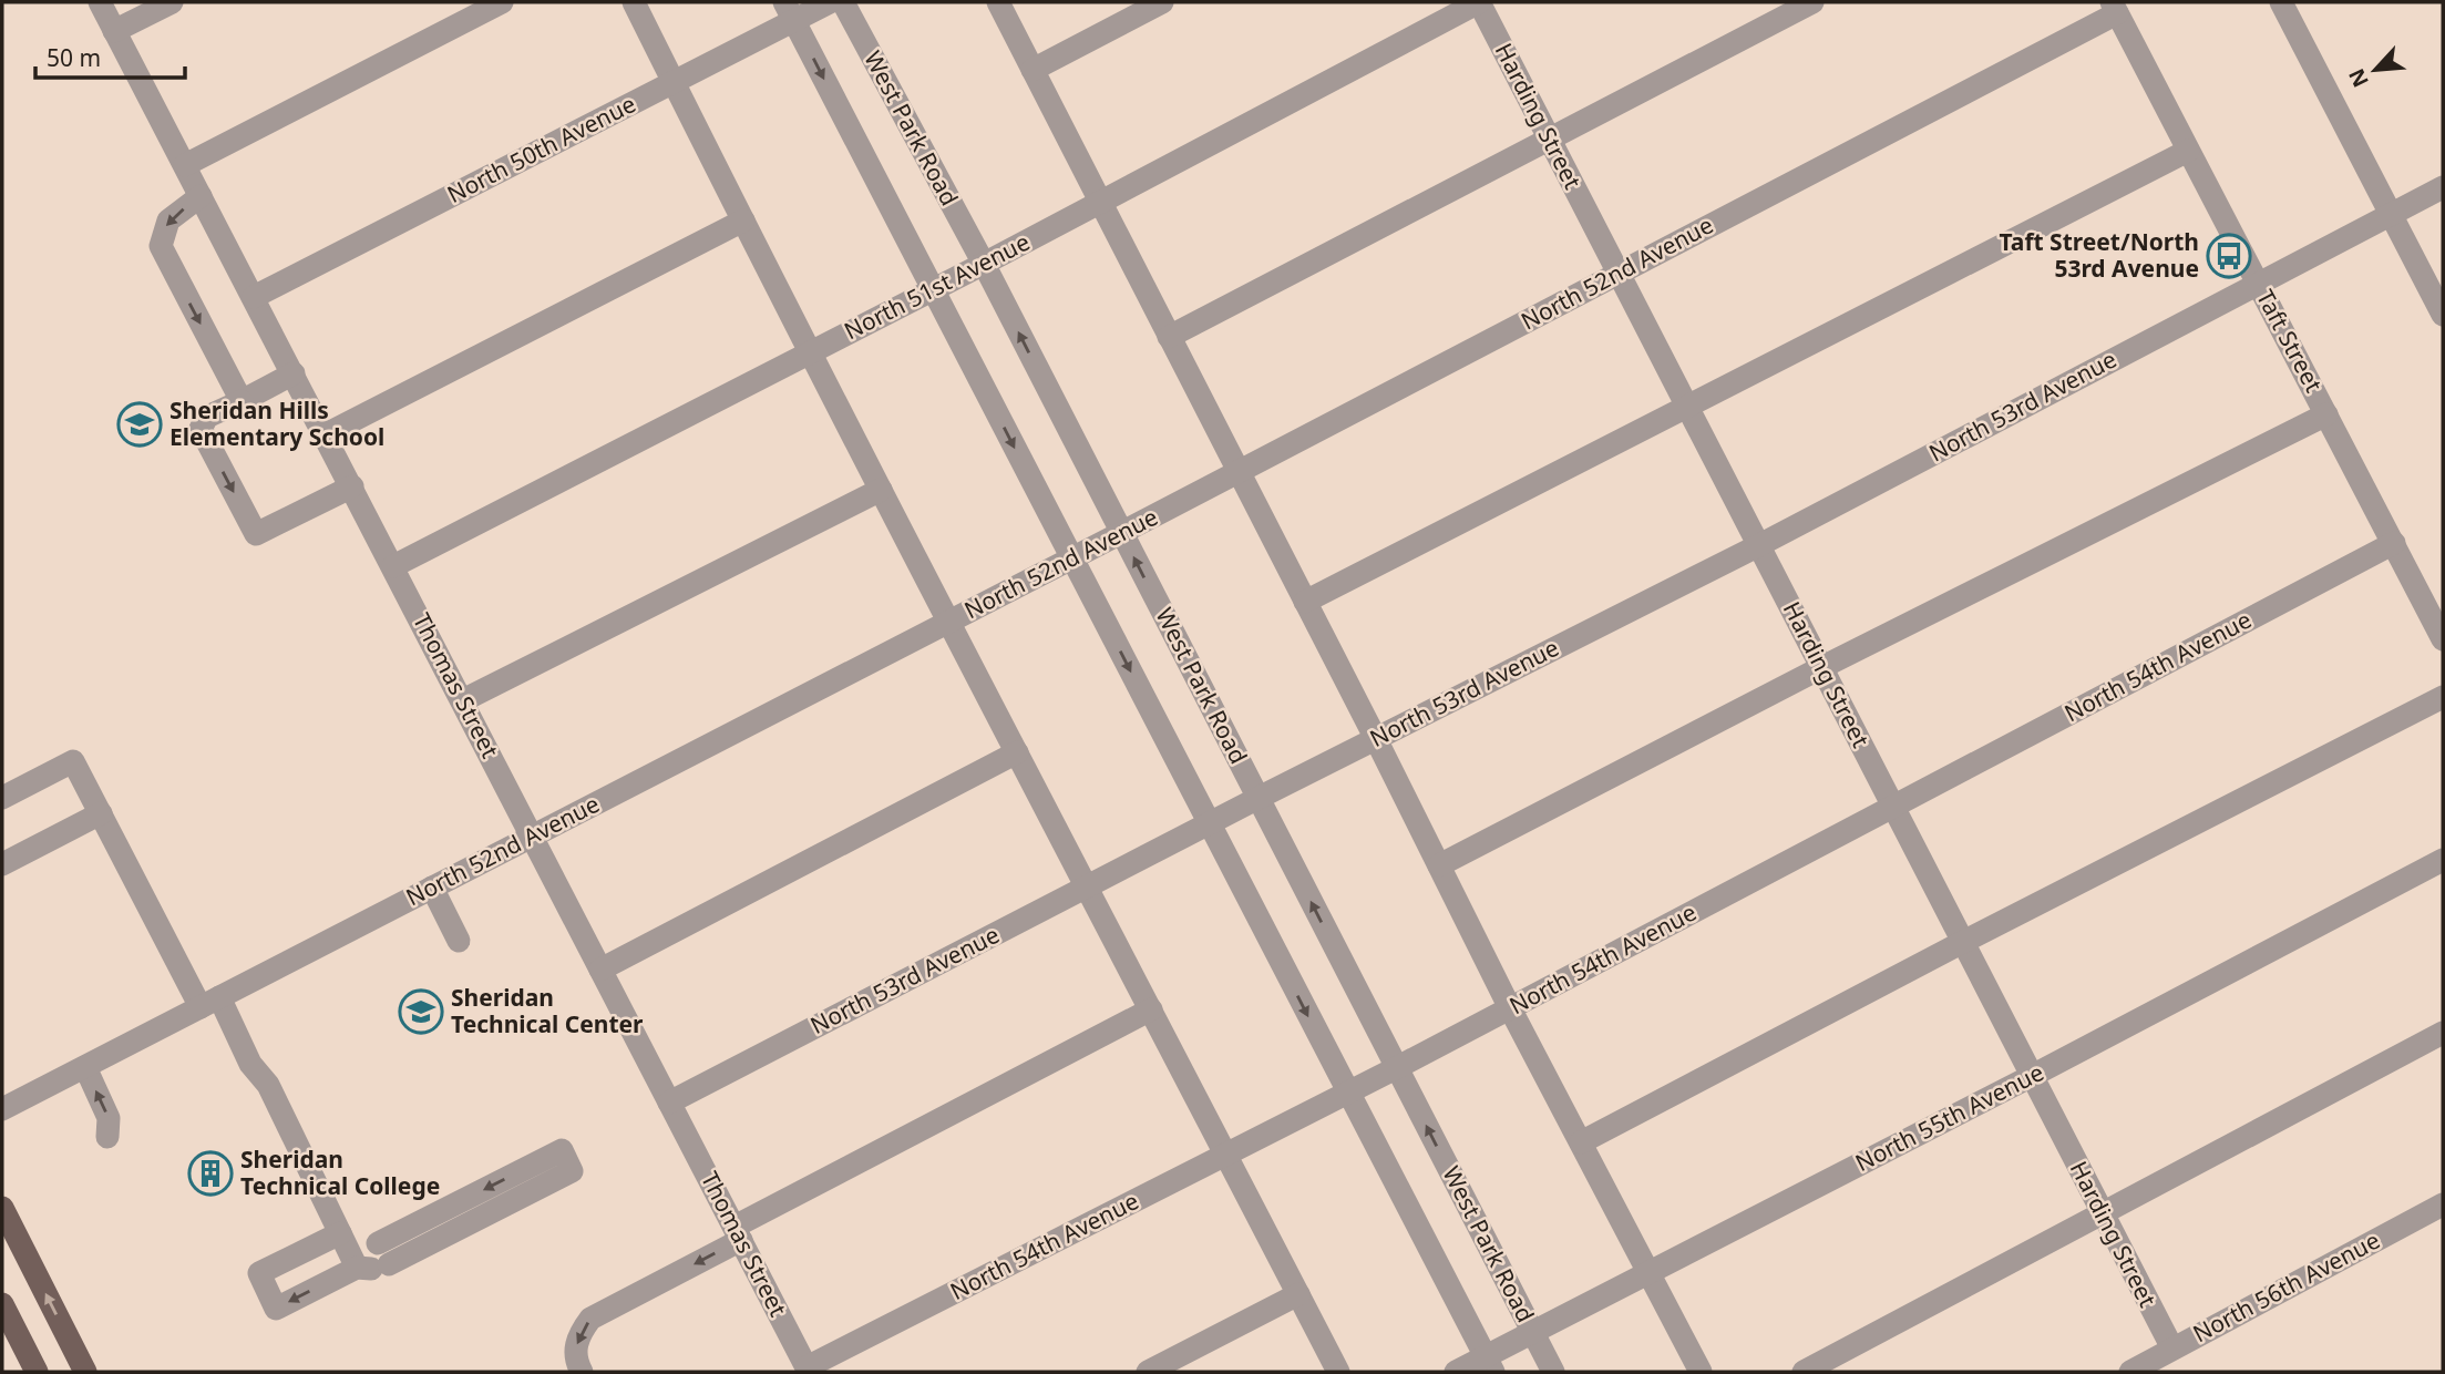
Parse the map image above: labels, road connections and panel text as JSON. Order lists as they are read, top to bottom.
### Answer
{
  "streets": {
    "street": [
      "Harding Street",
      "West Park Road",
      "North 50th Avenue",
      "North 52nd Avenue",
      "North 51st Avenue",
      "Taft Street",
      "North 53rd Avenue",
      "North 54th Avenue",
      "Thomas Street",
      "North 55th Avenue",
      "North 56th Avenue"
    ]
  },
  "crossings": [
    ["Harding Street", "North 52nd Avenue"],
    ["Harding Street", "North 51st Avenue"],
    ["Harding Street", "North 53rd Avenue"],
    ["Harding Street", "North 54th Avenue"],
    ["Harding Street", "North 55th Avenue"],
    ["Harding Street", "North 56th Avenue"],
    ["West Park Road", "North 52nd Avenue"],
    ["West Park Road", "North 51st Avenue"],
    ["West Park Road", "North 53rd Avenue"],
    ["West Park Road", "North 54th Avenue"],
    ["West Park Road", "North 55th Avenue"],
    ["North 50th Avenue", "Thomas Street"],
    ["North 52nd Avenue", "Taft Street"],
    ["North 52nd Avenue", "Thomas Street"],
    ["North 51st Avenue", "Thomas Street"],
    ["Taft Street", "North 53rd Avenue"],
    ["Taft Street", "North 54th Avenue"],
    ["North 53rd Avenue", "Thomas Street"],
    ["North 54th Avenue", "Thomas Street"]
  ],
  "places": {
    "bus stop": ["Taft Street/North 53rd Avenue"],
    "school or university": ["Sheridan Hills Elementary School", "Sheridan Technical Center"],
    "building": ["Sheridan Technical College"]
  },
  "scale_bar": "50 m",
  "north": "bottom left"
}
